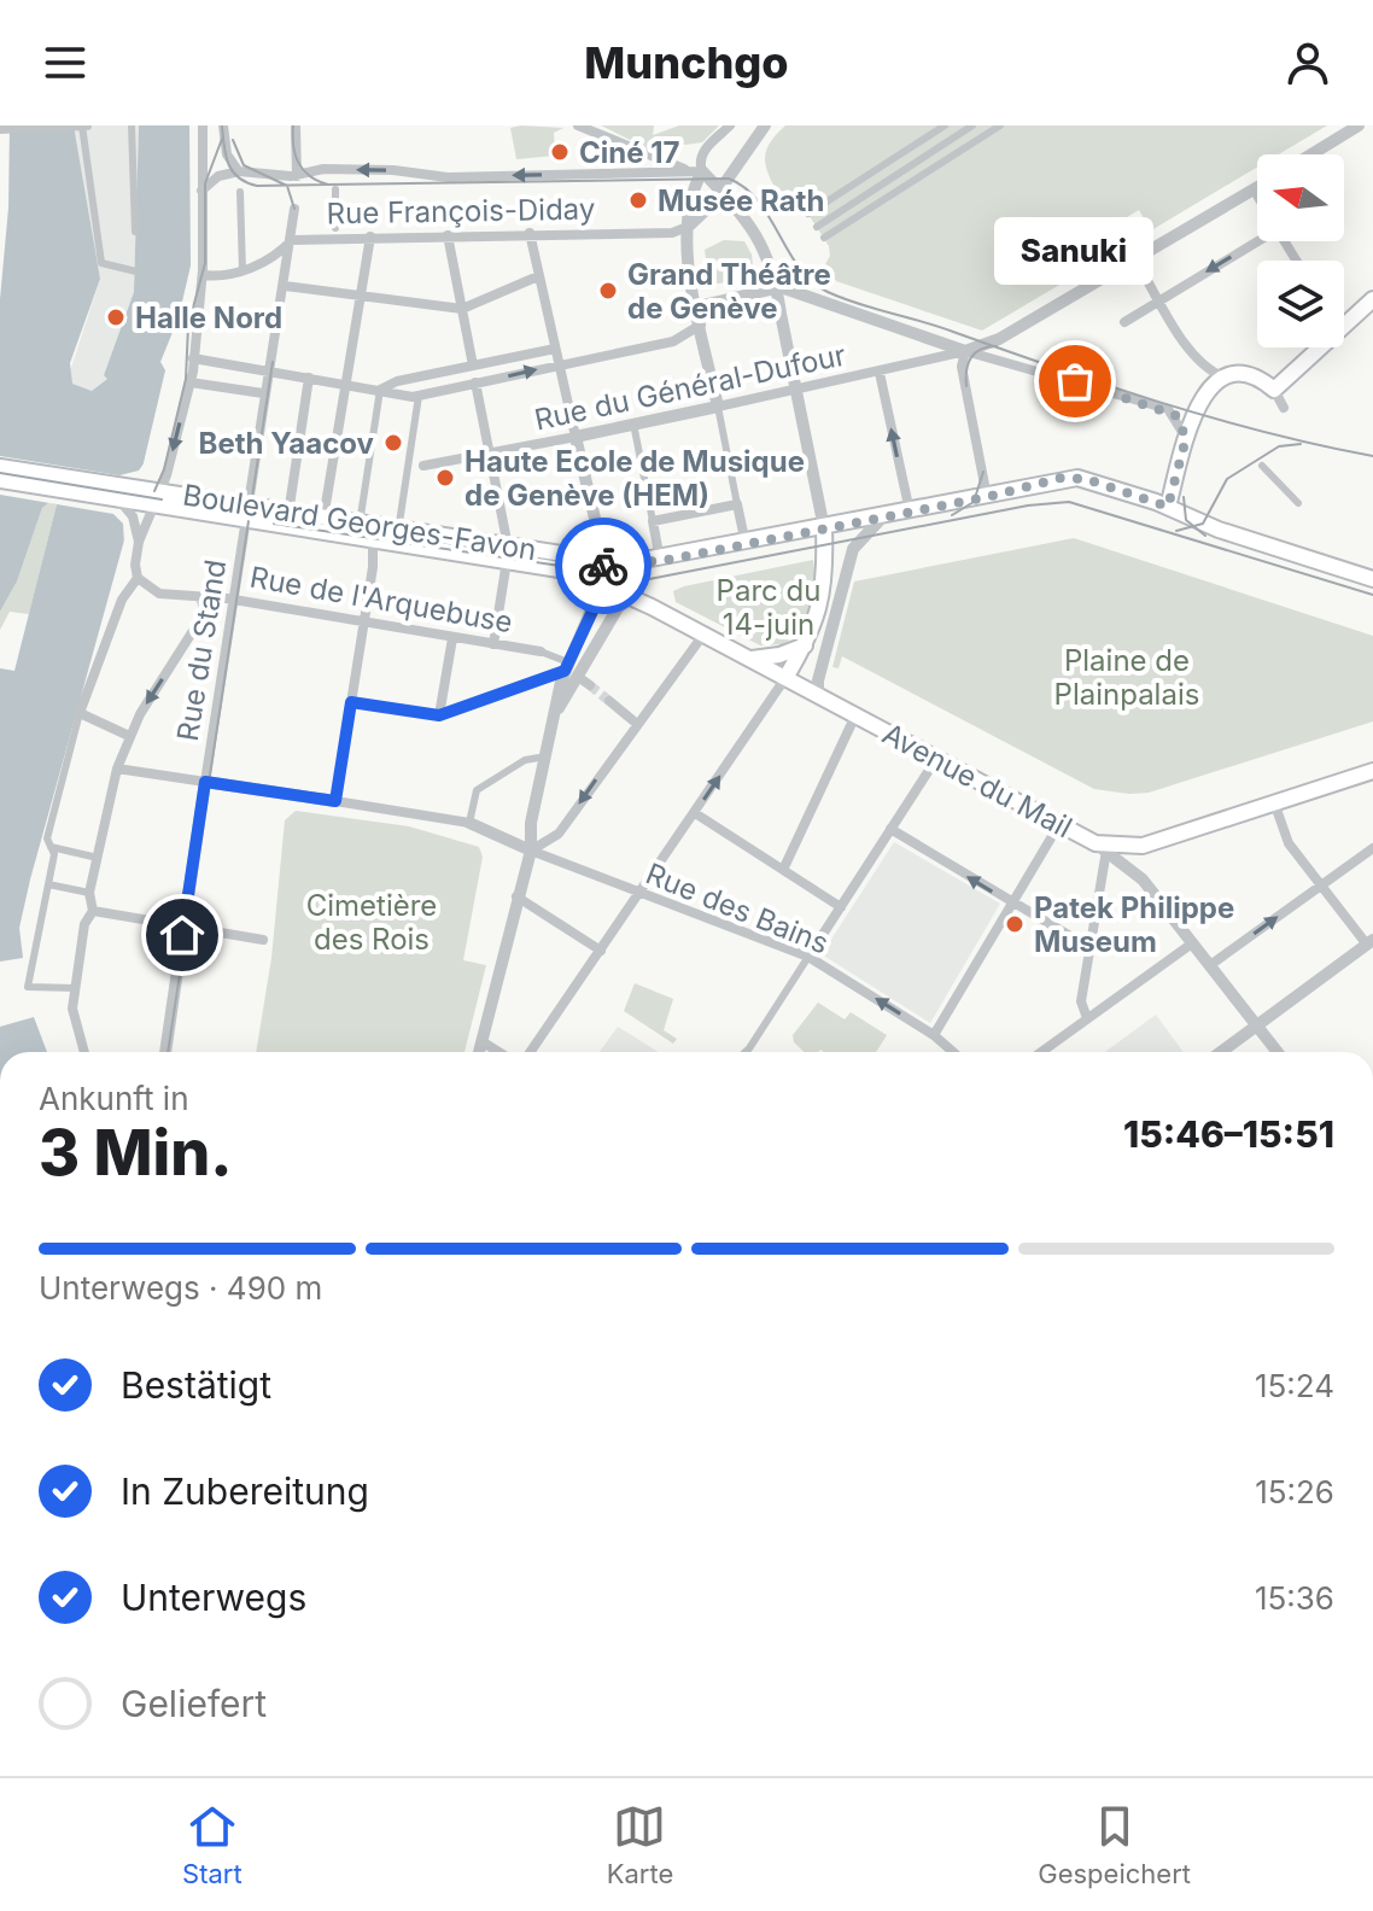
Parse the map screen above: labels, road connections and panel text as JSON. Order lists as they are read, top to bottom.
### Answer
{
  "streets": {
    "main road": ["Boulevard Georges-Favon", "Avenue du Mail"],
    "street": [
      "Rue François-Diday",
      "Rue du Général-Dufour",
      "Rue de l'Arquebuse",
      "Rue du Stand",
      "Rue des Bains"
    ]
  },
  "crossings": [
    ["Rue François-Diday", "Rue du Stand"],
    ["Boulevard Georges-Favon", "Rue du Stand"],
    ["Boulevard Georges-Favon", "Avenue du Mail"],
    ["Rue de l'Arquebuse", "Rue du Stand"]
  ],
  "parks": ["Parc du 14-juin", "Plaine de Plainpalais", "Cimetière des Rois"],
  "places": [
    "Ciné 17",
    "Musée Rath",
    "Grand Théâtre de Genève",
    "Halle Nord",
    "Sanuki",
    "Beth Yaacov",
    "Haute Ecole de Musique de Genève (HEM)",
    "Patek Philippe Museum"
  ],
  "north": "left",
  "page": {
    "header": "Munchgo",
    "bubble": "Sanuki",
    "heading": ["3 Min.", "Ankunft in", "15:46–15:51"],
    "bar": "Unterwegs · 490 m",
    "list": [
      ["Bestätigt", "15:24"],
      ["In Zubereitung", "15:26"],
      ["Unterwegs", "15:36"],
      "Geliefert"
    ],
    "tabs": ["Start", "Karte", "Gespeichert"]
  }
}
